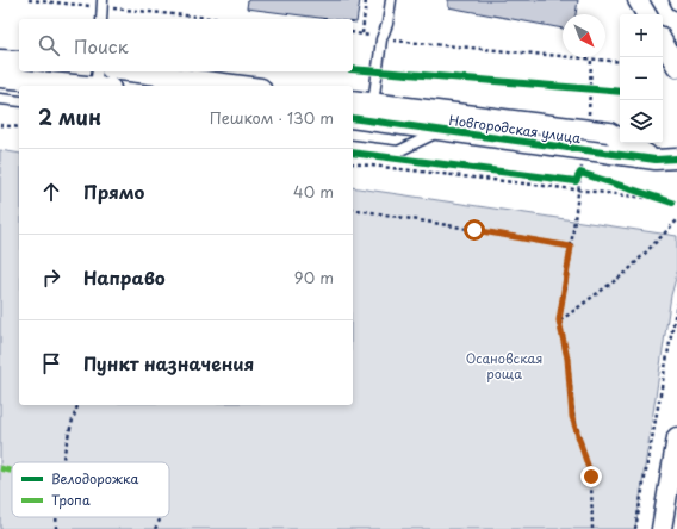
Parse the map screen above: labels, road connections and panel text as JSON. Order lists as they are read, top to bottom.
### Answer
{
  "streets": {
    "street": ["Новгородская улица"]
  },
  "parks": ["Осановская роща"],
  "legend": ["Велодорожка", "Тропа"],
  "north": "bottom right",
  "page": {
    "map_buttons": ["+", "−"],
    "search": "Поиск",
    "heading": ["2 мин", "Пешком · 130 m"],
    "list": [
      ["Прямо", "40 m"],
      ["Направо", "90 m"],
      "Пункт назначения"
    ]
  }
}
